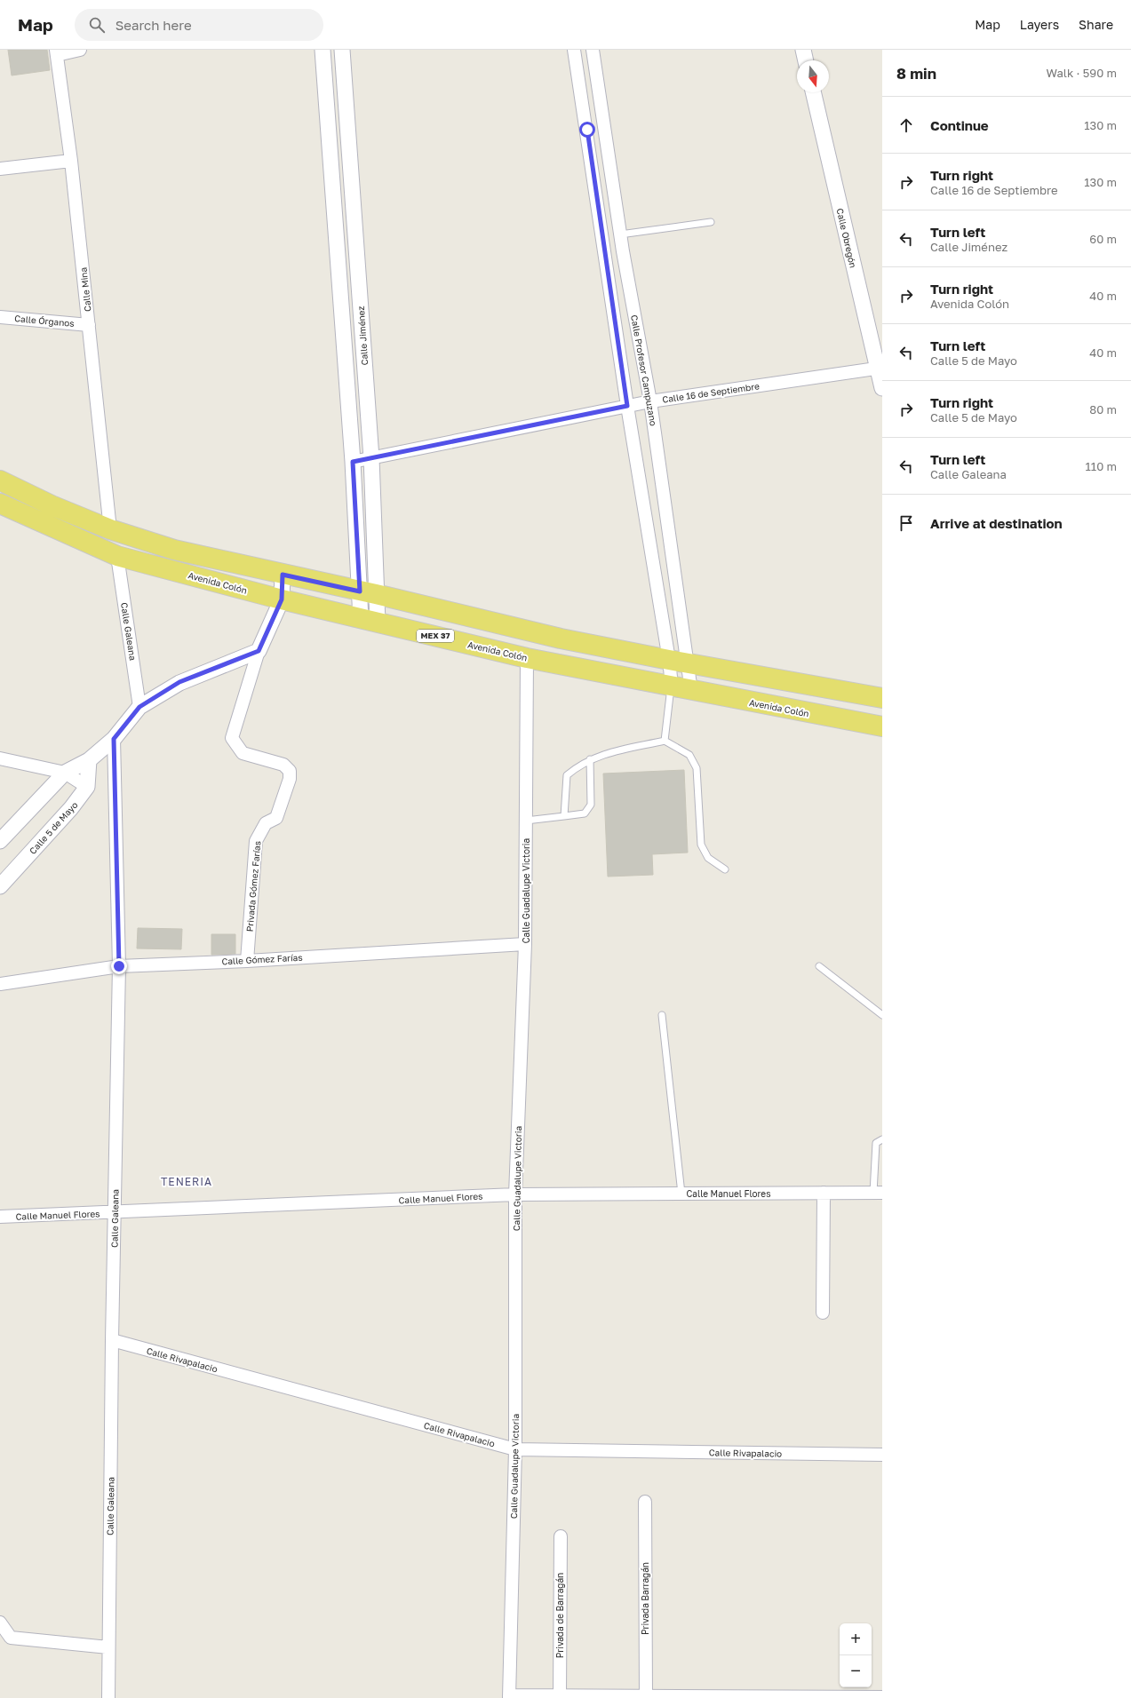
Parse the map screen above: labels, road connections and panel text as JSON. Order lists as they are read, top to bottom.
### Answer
{
  "streets": {
    "main road": ["Avenida Colón", "MEX 37"],
    "street": [
      "Calle Obregón",
      "Calle Mina",
      "Calle Órganos",
      "Calle Jiménez",
      "Calle Profesor Campuzano",
      "Calle 16 de Septiembre",
      "Calle Galeana",
      "Calle 5 de Mayo",
      "Privada Gómez Farías",
      "Calle Guadalupe Victoria",
      "Calle Gómez Farías",
      "Calle Manuel Flores",
      "Calle Rivapalacio",
      "Privada Barragán",
      "Privada de Barragán"
    ]
  },
  "crossings": [
    ["Calle Obregón", "Calle 16 de Septiembre"],
    ["Calle Mina", "Calle Órganos"],
    ["Calle Jiménez", "Calle 16 de Septiembre"],
    ["Calle Jiménez", "Avenida Colón"],
    ["Calle Profesor Campuzano", "Calle 16 de Septiembre"],
    ["Calle Profesor Campuzano", "Avenida Colón"],
    ["Avenida Colón", "Calle Galeana"],
    ["Avenida Colón", "Calle Guadalupe Victoria"],
    ["Calle Galeana", "Calle Gómez Farías"],
    ["Calle Galeana", "Calle Manuel Flores"],
    ["Calle Galeana", "Calle Rivapalacio"],
    ["Privada Gómez Farías", "Calle Gómez Farías"],
    ["Calle Guadalupe Victoria", "Calle Gómez Farías"],
    ["Calle Guadalupe Victoria", "Calle Manuel Flores"],
    ["Calle Guadalupe Victoria", "Calle Rivapalacio"]
  ],
  "districts": ["TENERIA"],
  "north": "bottom",
  "page": {
    "header": "Map",
    "search": "Search here",
    "nav": ["Map", "Layers", "Share"],
    "heading": ["8 min", "Walk · 590 m"],
    "list": [
      ["Continue", "130 m"],
      ["Turn right", "Calle 16 de Septiembre", "130 m"],
      ["Turn left", "Calle Jiménez", "60 m"],
      ["Turn right", "Avenida Colón", "40 m"],
      ["Turn left", "Calle 5 de Mayo", "40 m"],
      ["Turn right", "Calle 5 de Mayo", "80 m"],
      ["Turn left", "Calle Galeana", "110 m"],
      "Arrive at destination"
    ],
    "map_buttons": ["+", "−"]
  }
}
